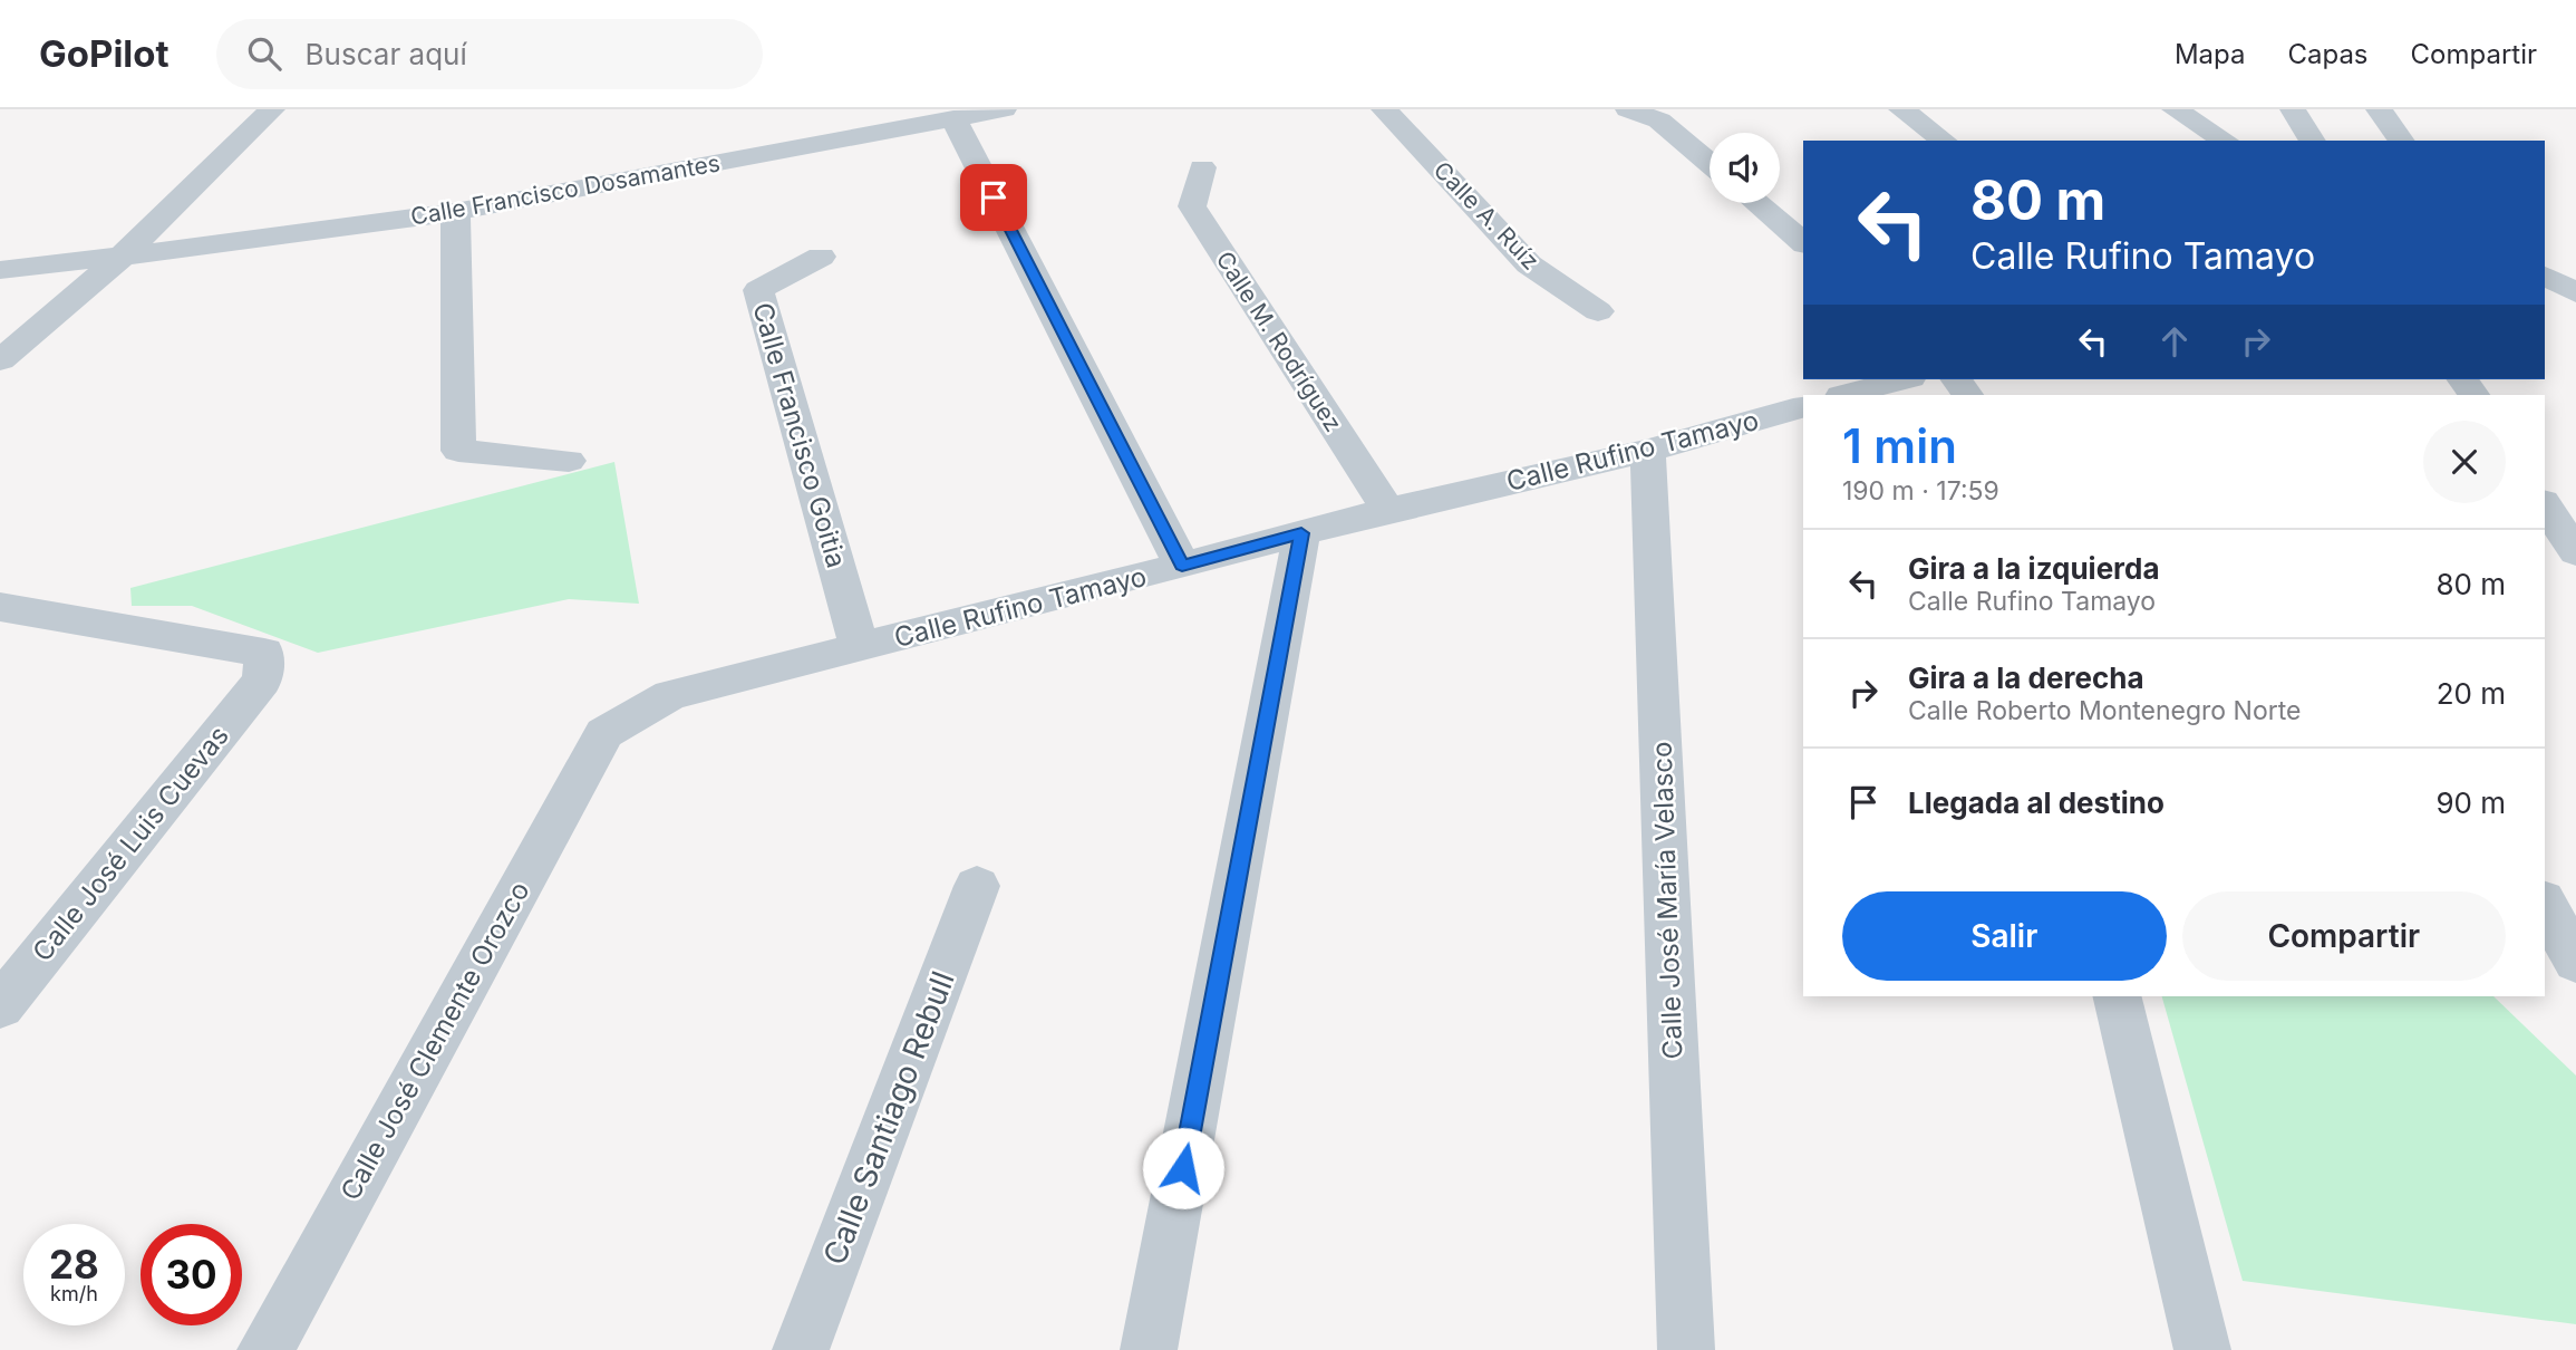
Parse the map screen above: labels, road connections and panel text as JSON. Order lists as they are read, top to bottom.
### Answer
{
  "streets": {
    "street": [
      "Calle Francisco Dosamantes",
      "Calle A. Ruíz",
      "Calle M. Rodríguez",
      "Calle Francisco Goitia",
      "Calle Rufino Tamayo",
      "Calle José Luis Cuevas",
      "Calle José María Velasco",
      "Calle José Clemente Orozco",
      "Calle Santiago Rebull"
    ]
  },
  "crossings": [
    ["Calle M. Rodríguez", "Calle Rufino Tamayo"],
    ["Calle Francisco Goitia", "Calle Rufino Tamayo"],
    ["Calle Rufino Tamayo", "Calle José María Velasco"],
    ["Calle Rufino Tamayo", "Calle José Clemente Orozco"]
  ],
  "page": {
    "header": "GoPilot",
    "search": "Buscar aquí",
    "nav": ["Mapa", "Capas", "Compartir"],
    "turn": ["80 m", "Calle Rufino Tamayo"],
    "heading": ["1 min", "190 m · 17:59"],
    "list": [
      {
        "name": "Gira a la izquierda",
        "note": "Calle Rufino Tamayo",
        "value": "80 m"
      },
      {
        "name": "Gira a la derecha",
        "note": "Calle Roberto Montenegro Norte",
        "value": "20 m"
      },
      {
        "name": "Llegada al destino",
        "value": "90 m"
      }
    ],
    "buttons": ["Salir", "Compartir"],
    "speed": "28 km/h",
    "limit": "30"
  }
}
